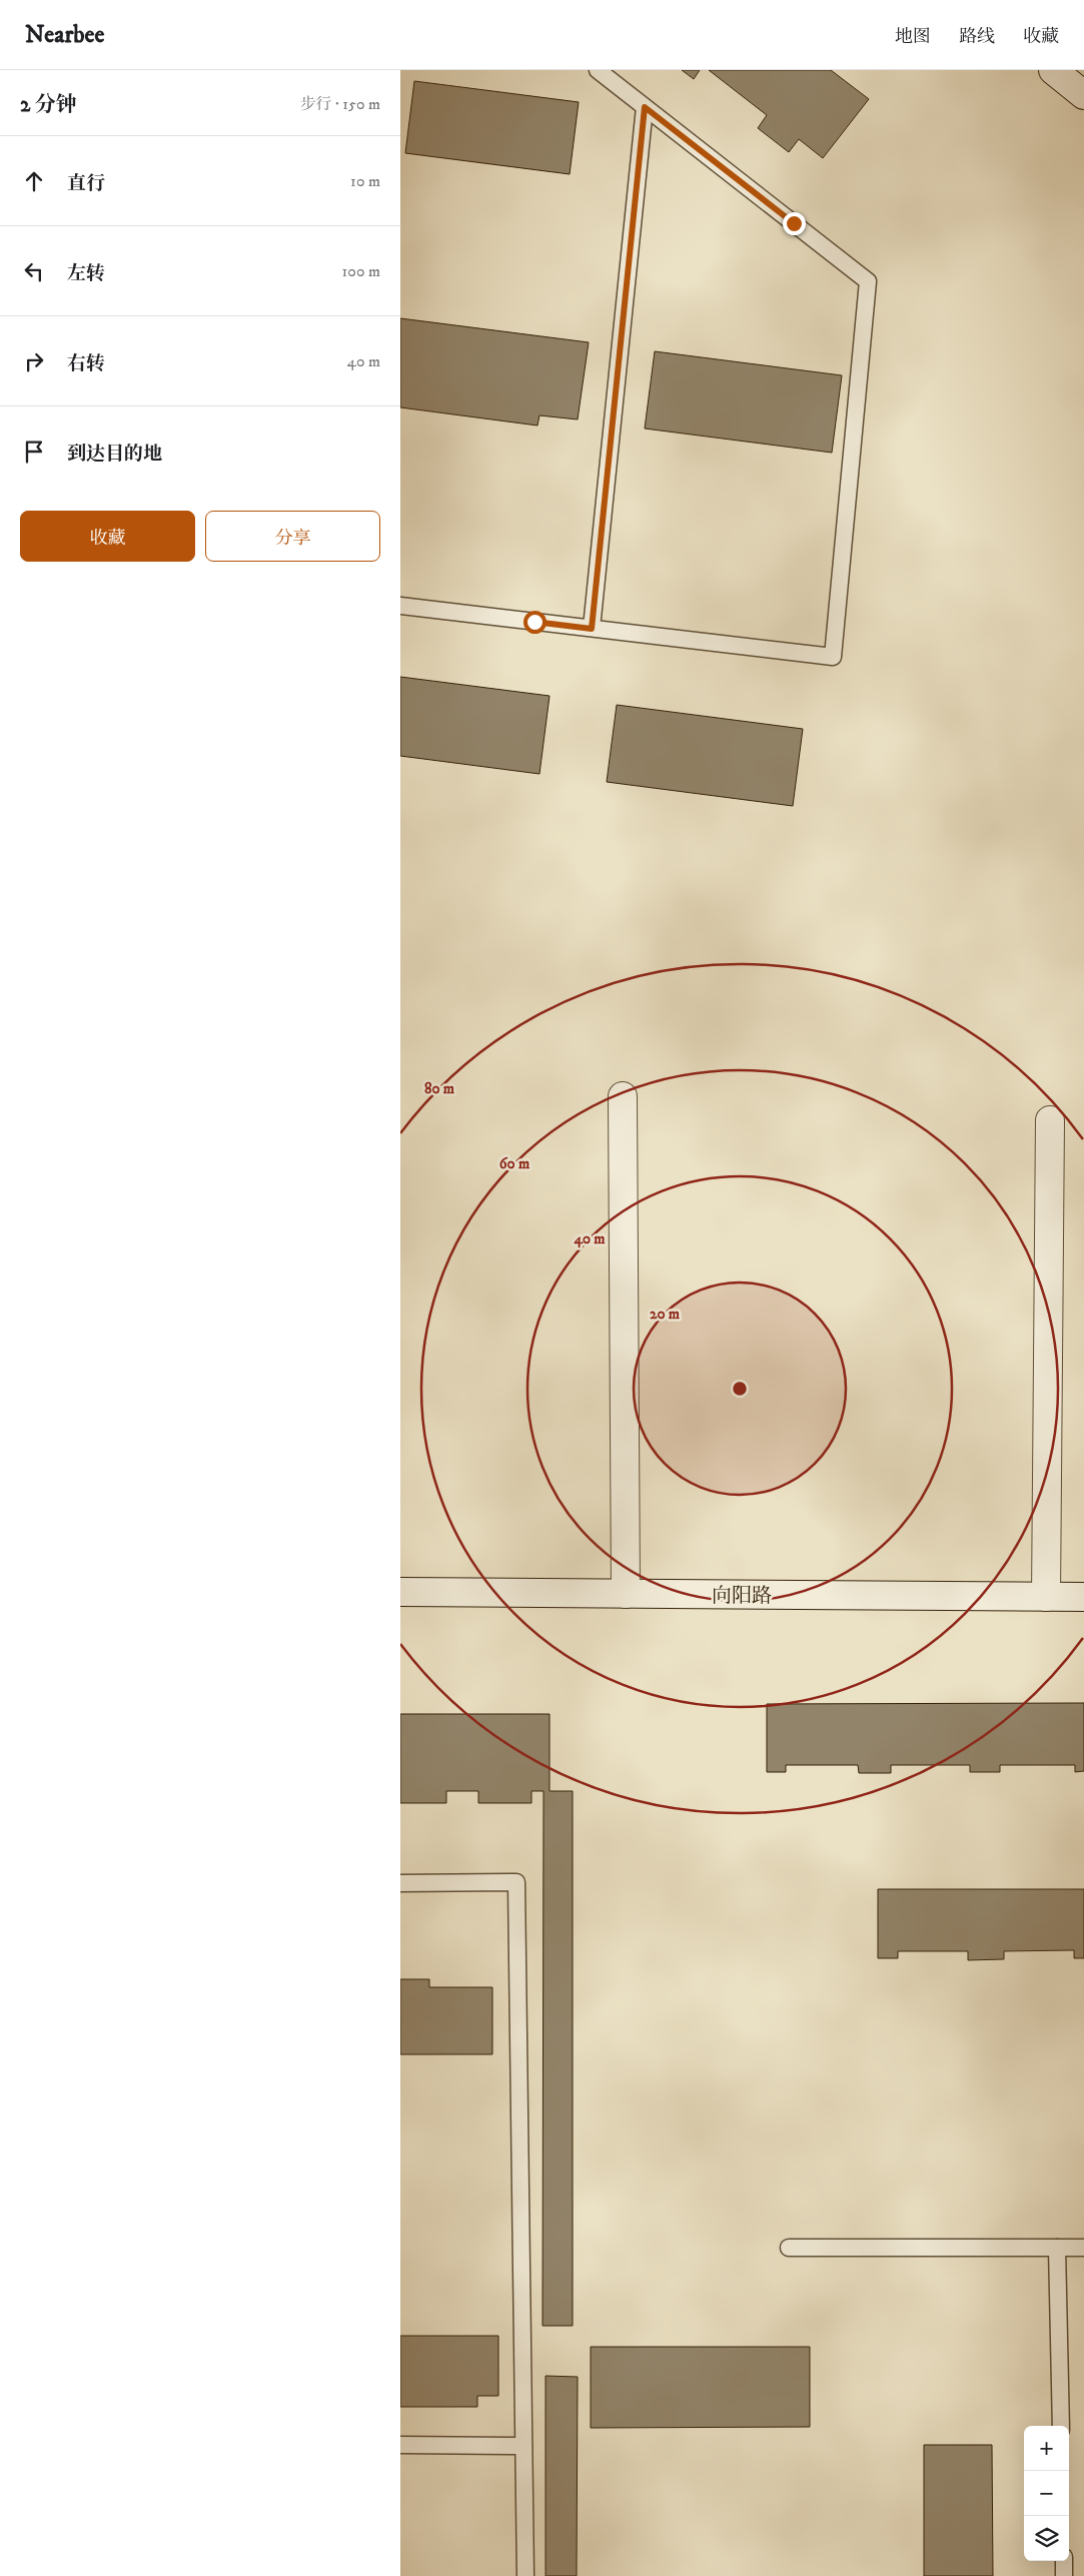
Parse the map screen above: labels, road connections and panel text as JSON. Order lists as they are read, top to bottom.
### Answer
{
  "streets": {
    "street": ["向阳路"]
  },
  "page": {
    "header": "Nearbee",
    "nav": ["地图", "路线", "收藏"],
    "heading": ["2 分钟", "步行 · 150 m"],
    "list": [
      ["直行", "10 m"],
      ["左转", "100 m"],
      ["右转", "40 m"],
      "到达目的地"
    ],
    "buttons": ["收藏", "分享"],
    "map_buttons": ["+", "−"]
  },
  "rings": [
    "80 m",
    "60 m",
    "40 m",
    "20 m"
  ]
}
